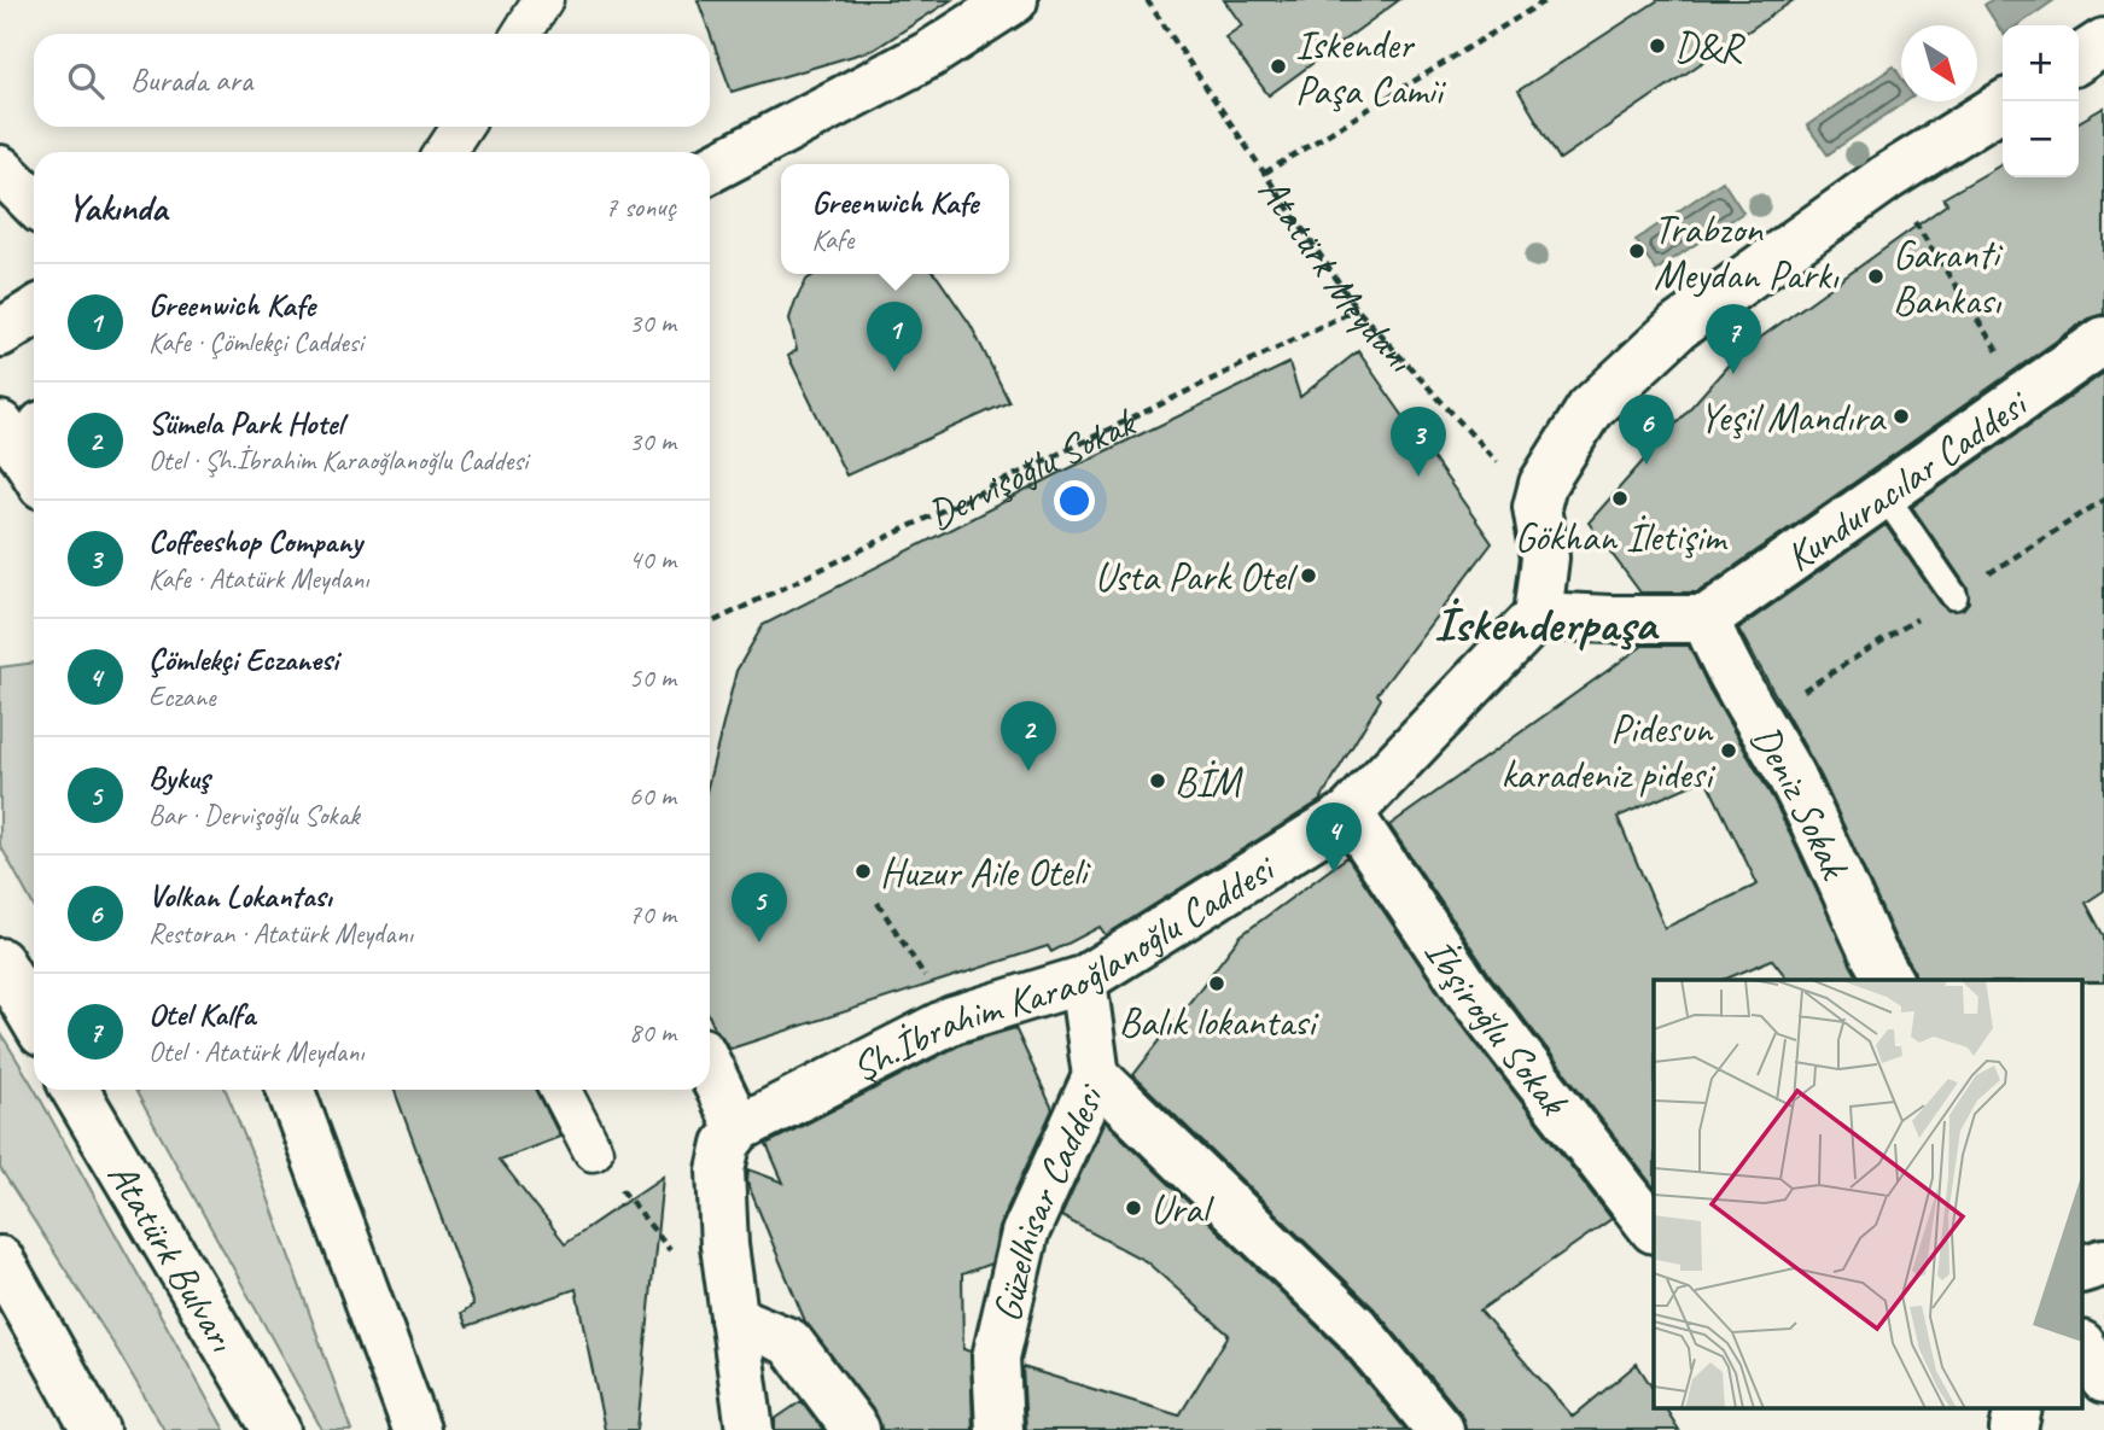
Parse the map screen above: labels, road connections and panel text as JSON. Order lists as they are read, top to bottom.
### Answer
{
  "streets": {
    "main road": [
      "Kunduracılar Caddesi",
      "Deniz Sokak",
      "Şh.İbrahim Karaoğlanoğlu Caddesi",
      "İbşiroğlu Sokak",
      "Güzelhisar Caddesi",
      "Atatürk Bulvarı"
    ],
    "path": ["Atatürk Meydanı", "Dervişoğlu Sokak"]
  },
  "crossings": [
    ["Atatürk Meydanı", "Dervişoğlu Sokak"],
    ["Kunduracılar Caddesi", "Deniz Sokak"],
    ["Şh.İbrahim Karaoğlanoğlu Caddesi", "İbşiroğlu Sokak"],
    ["Şh.İbrahim Karaoğlanoğlu Caddesi", "Güzelhisar Caddesi"]
  ],
  "districts": ["İskenderpaşa"],
  "places": [
    "D&R",
    "Iskender Paşa Camii",
    "Trabzon Meydan Parkı",
    "Garanti Bankası",
    "Yeşil Mandıra",
    "Gökhan İletişim",
    "Usta Park Otel",
    "Pidesun karadeniz pidesi",
    "BİM",
    "Huzur Aile Oteli",
    "Balık lokantasi",
    "Ural"
  ],
  "north": "bottom right",
  "page": {
    "map_buttons": ["+", "−"],
    "search": "Burada ara",
    "heading": ["Yakında", "7 sonuç"],
    "popup": ["Greenwich Kafe", "Kafe"],
    "list": [
      {
        "mark": "1",
        "name": "Greenwich Kafe",
        "note": "Kafe · Çömlekçi Caddesi",
        "value": "30 m"
      },
      {
        "mark": "2",
        "name": "Sümela Park Hotel",
        "note": "Otel · Şh.İbrahim Karaoğlanoğlu Caddesi",
        "value": "30 m"
      },
      {
        "mark": "3",
        "name": "Coffeeshop Company",
        "note": "Kafe · Atatürk Meydanı",
        "value": "40 m"
      },
      {
        "mark": "4",
        "name": "Çömlekçi Eczanesi",
        "note": "Eczane",
        "value": "50 m"
      },
      {
        "mark": "5",
        "name": "Bykuş",
        "note": "Bar · Dervişoğlu Sokak",
        "value": "60 m"
      },
      {
        "mark": "6",
        "name": "Volkan Lokantası",
        "note": "Restoran · Atatürk Meydanı",
        "value": "70 m"
      },
      {
        "mark": "7",
        "name": "Otel Kalfa",
        "note": "Otel · Atatürk Meydanı",
        "value": "80 m"
      }
    ],
    "pins": [
      "1",
      "7",
      "6",
      "3",
      "2",
      "4",
      "5"
    ]
  }
}
